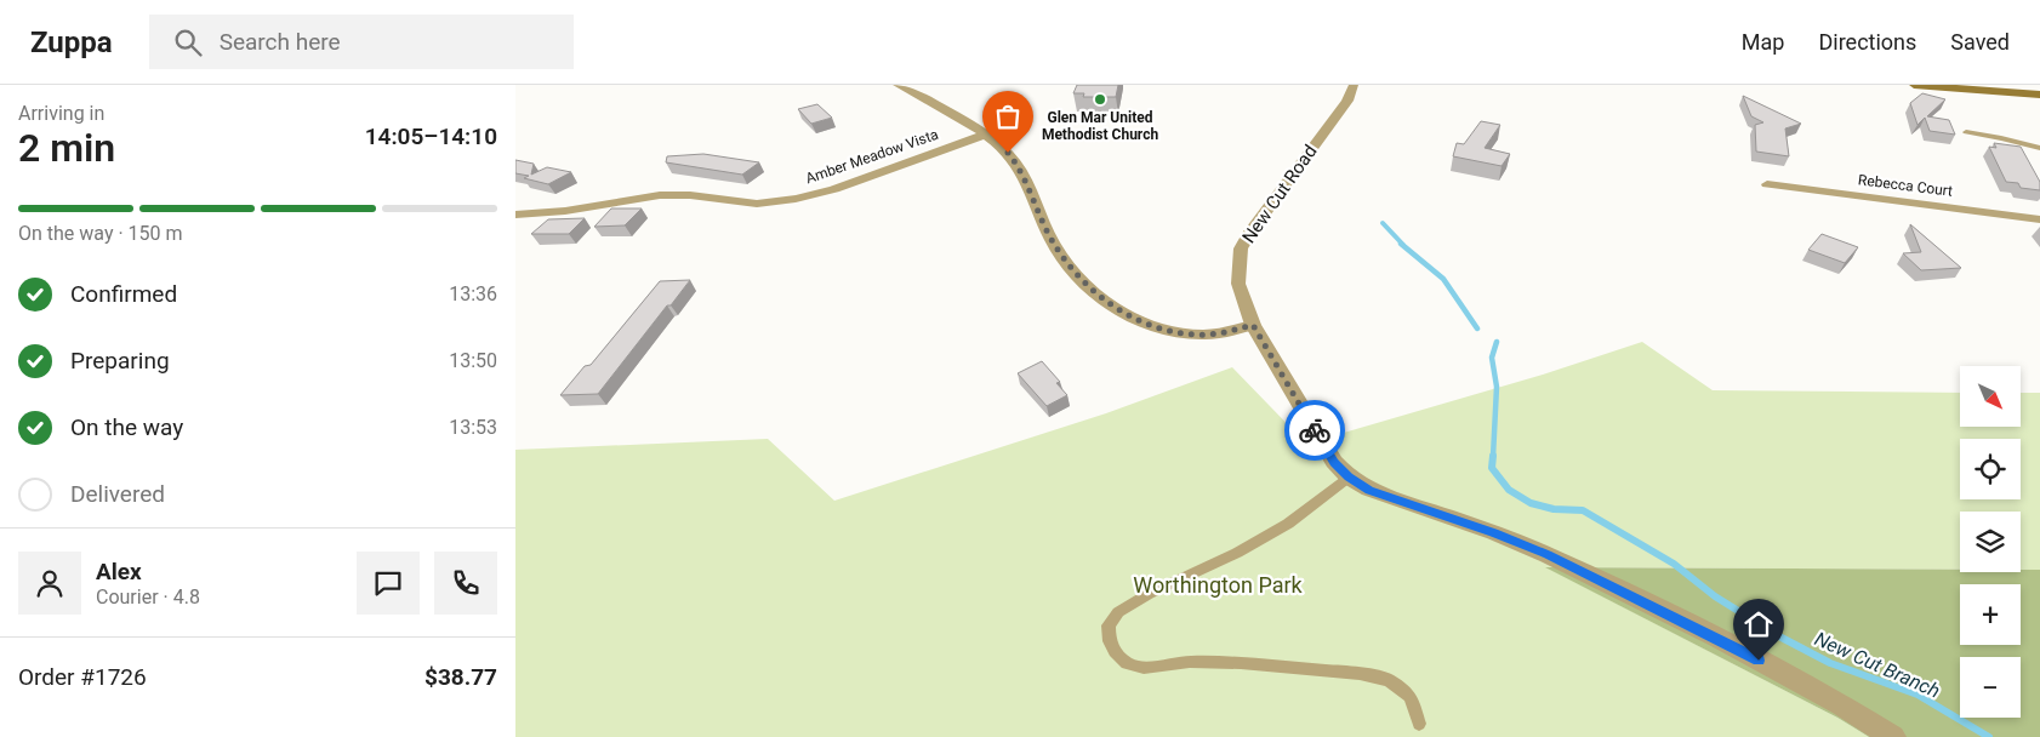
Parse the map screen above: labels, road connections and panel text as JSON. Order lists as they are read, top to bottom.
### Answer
{
  "streets": {
    "street": ["Amber Meadow Vista", "Rebecca Court", "New Cut Road"]
  },
  "water": ["New Cut Branch"],
  "parks": ["Worthington Park"],
  "places": ["Glen Mar United Methodist Church"],
  "north": "bottom right",
  "page": {
    "header": "Zuppa",
    "search": "Search here",
    "nav": ["Map", "Directions", "Saved"],
    "heading": ["2 min", "Arriving in", "14:05–14:10"],
    "panel": [
      "Alex",
      "Courier · 4.8",
      "Order #1726",
      "$38.77"
    ],
    "bar": "On the way · 150 m",
    "list": [
      ["Confirmed", "13:36"],
      ["Preparing", "13:50"],
      ["On the way", "13:53"],
      "Delivered"
    ],
    "map_buttons": ["+", "−"]
  }
}
